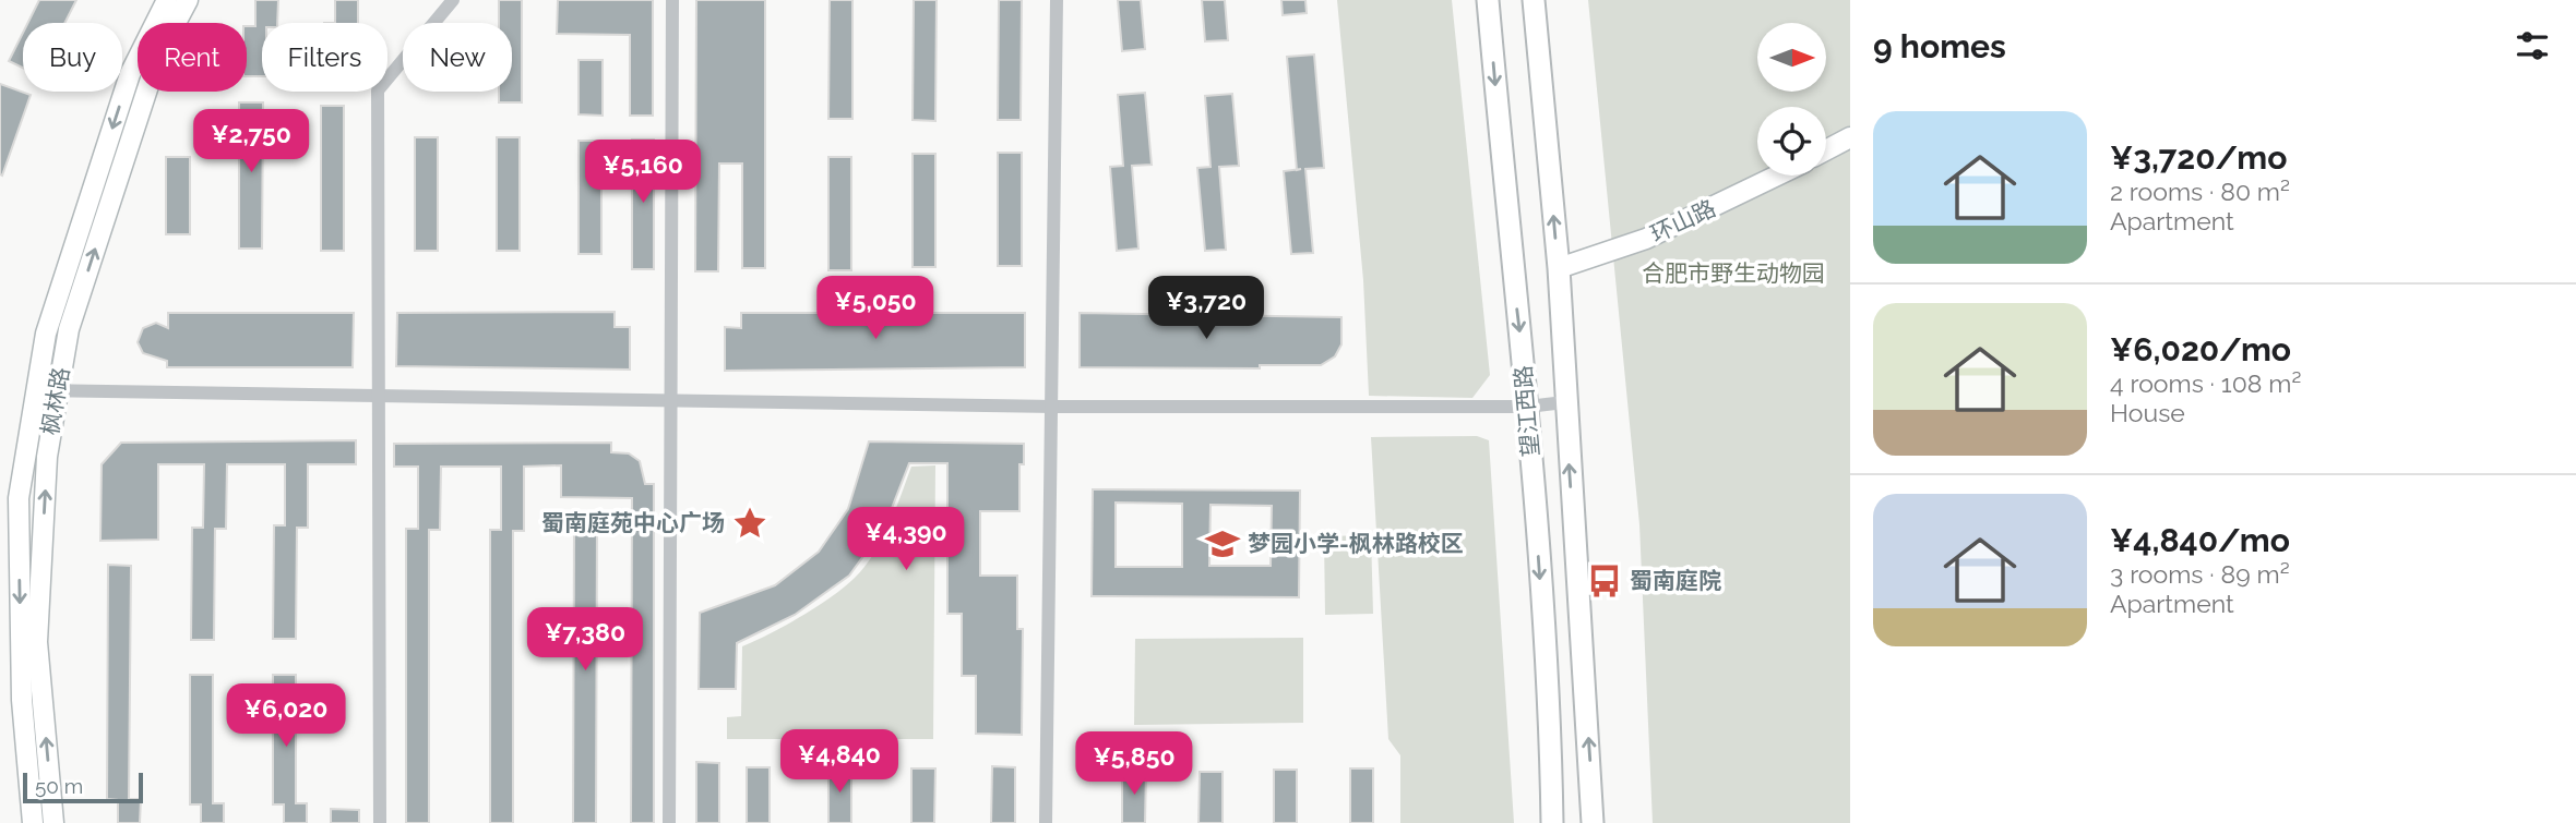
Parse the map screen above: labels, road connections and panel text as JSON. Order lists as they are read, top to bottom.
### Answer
{
  "streets": {
    "main road": ["环山路", "枫林路", "望江西路"]
  },
  "crossings": [
    ["环山路", "望江西路"]
  ],
  "parks": ["合肥市野生动物园"],
  "places": {
    "place": ["蜀南庭苑中心广场"],
    "school or university": ["梦园小学-枫林路校区"],
    "bus stop": ["蜀南庭院"]
  },
  "scale_bar": "50 m",
  "north": "right",
  "page": {
    "heading": "9 homes",
    "chip": [
      "Buy",
      "Rent",
      "Filters",
      "New"
    ],
    "list": [
      {
        "name": "¥3,720/mo",
        "note": "2 rooms · 80 m² · Apartment"
      },
      {
        "name": "¥6,020/mo",
        "note": "4 rooms · 108 m² · House"
      },
      {
        "name": "¥4,840/mo",
        "note": "3 rooms · 89 m² · Apartment"
      }
    ],
    "price": [
      "¥2,750",
      "¥5,160",
      "¥5,050",
      "¥3,720",
      "¥4,390",
      "¥7,380",
      "¥6,020",
      "¥4,840",
      "¥5,850"
    ],
    "scale": "50 m"
  }
}
